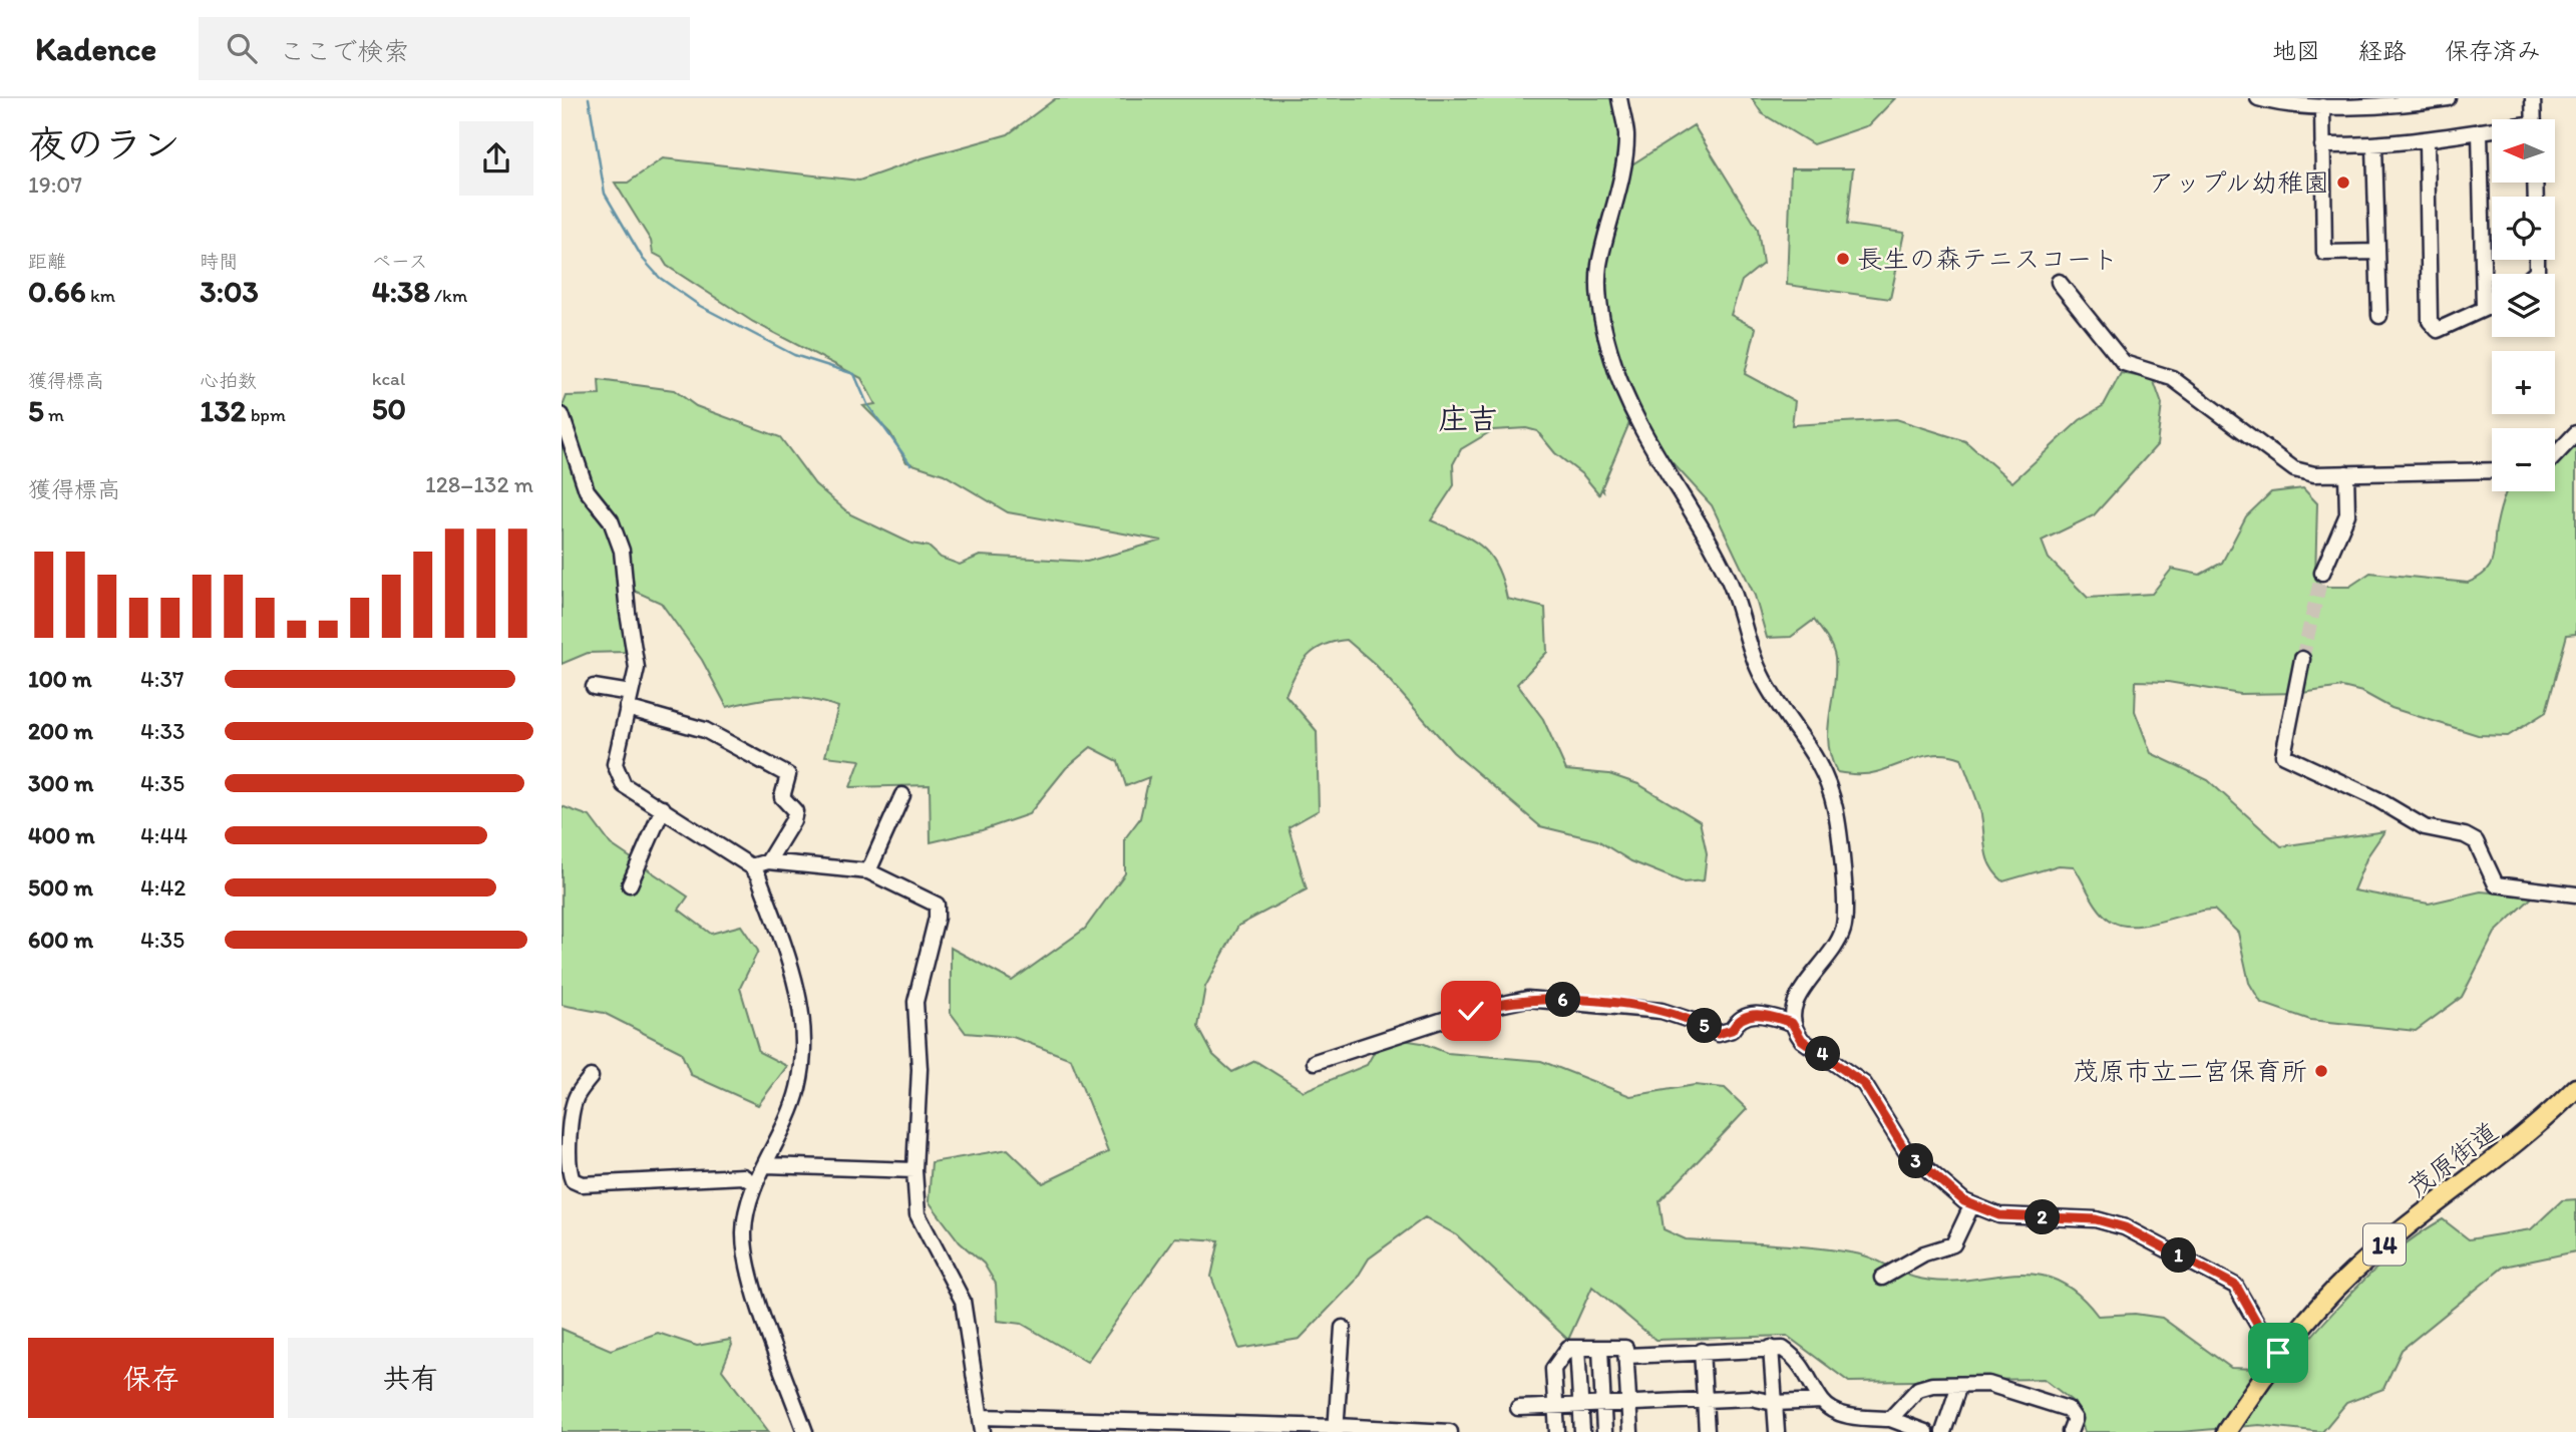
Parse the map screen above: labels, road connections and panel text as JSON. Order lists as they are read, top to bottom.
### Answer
{
  "streets": {
    "main road": ["茂原街道", "14"]
  },
  "districts": ["庄吉"],
  "places": ["アップル幼稚園", "長生の森テニスコート", "茂原市立二宮保育所"],
  "north": "left",
  "page": {
    "header": "Kadence",
    "search": "ここで検索",
    "nav": ["地図", "経路", "保存済み"],
    "heading": ["夜のラン", "19:07"],
    "map_buttons": ["+", "−"],
    "stats": [
      ["距離", "0.66 km"],
      ["時間", "3:03"],
      ["ペース", "4:38 /km"],
      ["獲得標高", "5 m"],
      ["心拍数", "132 bpm"],
      ["kcal", "50"]
    ],
    "chart": ["獲得標高", "128–132 m"],
    "list": [
      {
        "name": "100 m",
        "note": "4:37"
      },
      {
        "name": "200 m",
        "note": "4:33"
      },
      {
        "name": "300 m",
        "note": "4:35"
      },
      {
        "name": "400 m",
        "note": "4:44"
      },
      {
        "name": "500 m",
        "note": "4:42"
      },
      {
        "name": "600 m",
        "note": "4:35"
      }
    ],
    "pins": [
      "6",
      "5",
      "4",
      "3",
      "2",
      "1"
    ],
    "buttons": ["保存", "共有"]
  }
}
